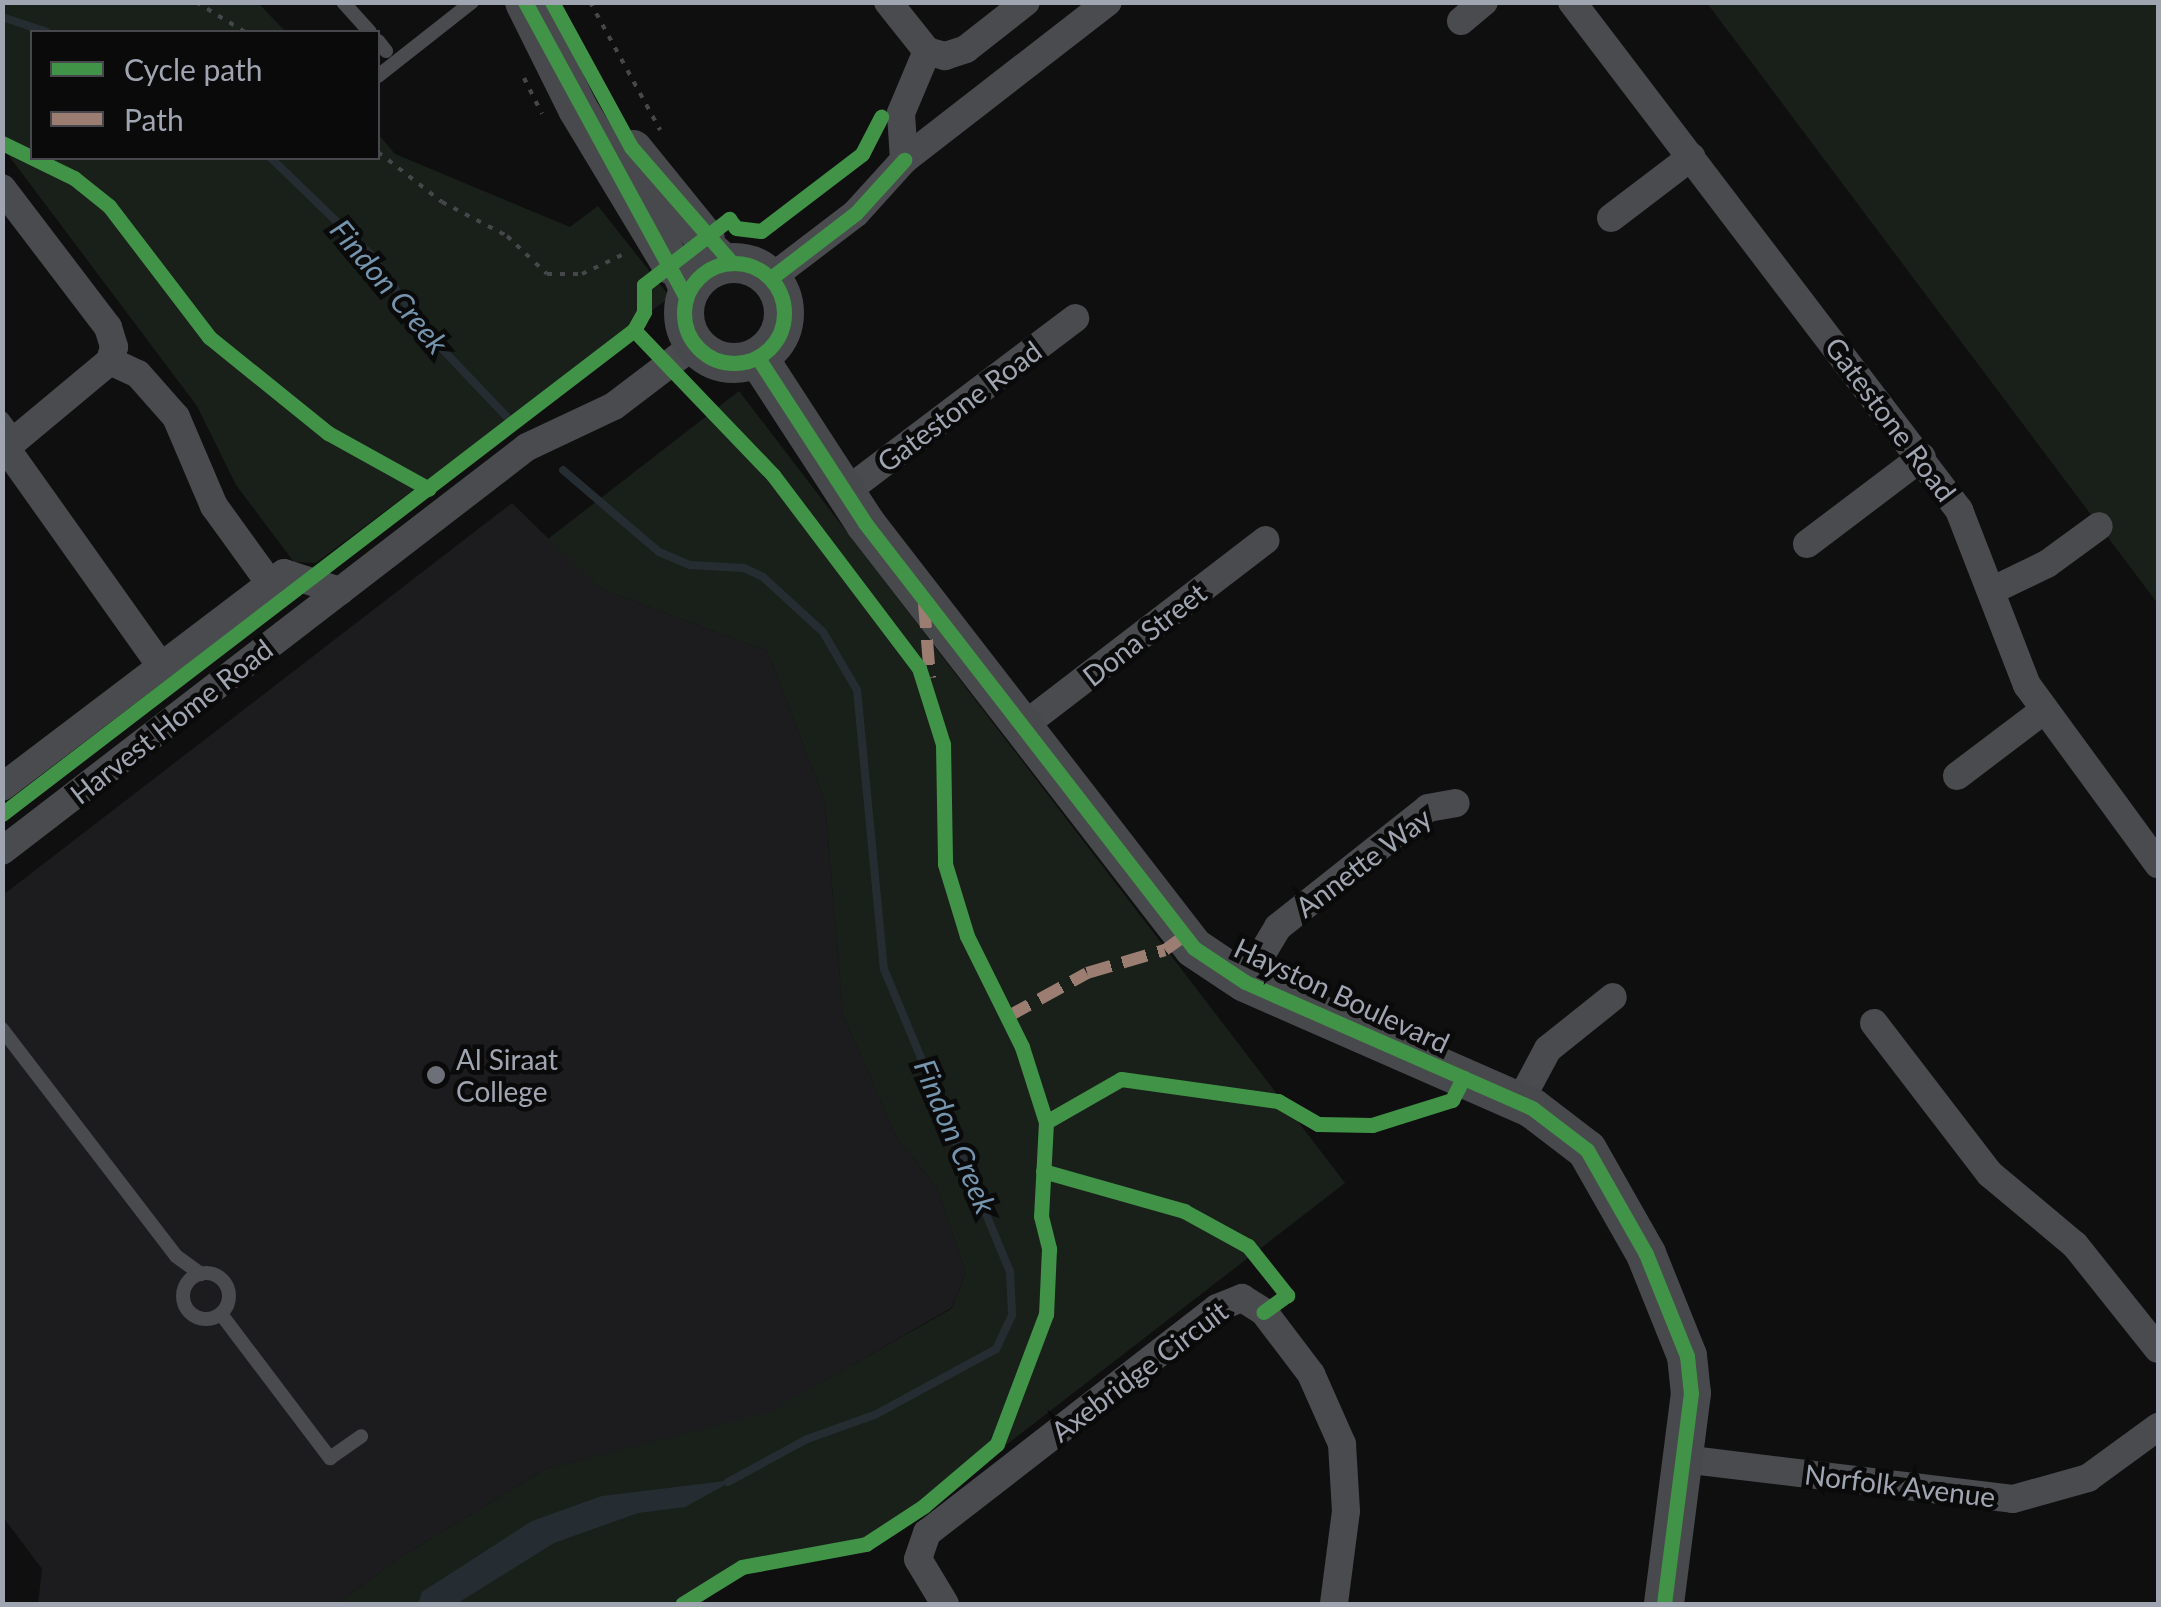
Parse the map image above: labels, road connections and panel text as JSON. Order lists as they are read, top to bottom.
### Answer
{
  "streets": {
    "street": [
      "Gatestone Road",
      "Dona Street",
      "Harvest Home Road",
      "Annette Way",
      "Hayston Boulevard",
      "Axebridge Circuit",
      "Norfolk Avenue"
    ]
  },
  "crossings": [
    ["Gatestone Road", "Hayston Boulevard"],
    ["Dona Street", "Hayston Boulevard"],
    ["Harvest Home Road", "Hayston Boulevard"],
    ["Annette Way", "Hayston Boulevard"],
    ["Hayston Boulevard", "Norfolk Avenue"]
  ],
  "water": ["Findon Creek"],
  "places": ["Al Siraat College"],
  "legend": ["Cycle path", "Path"]
}
